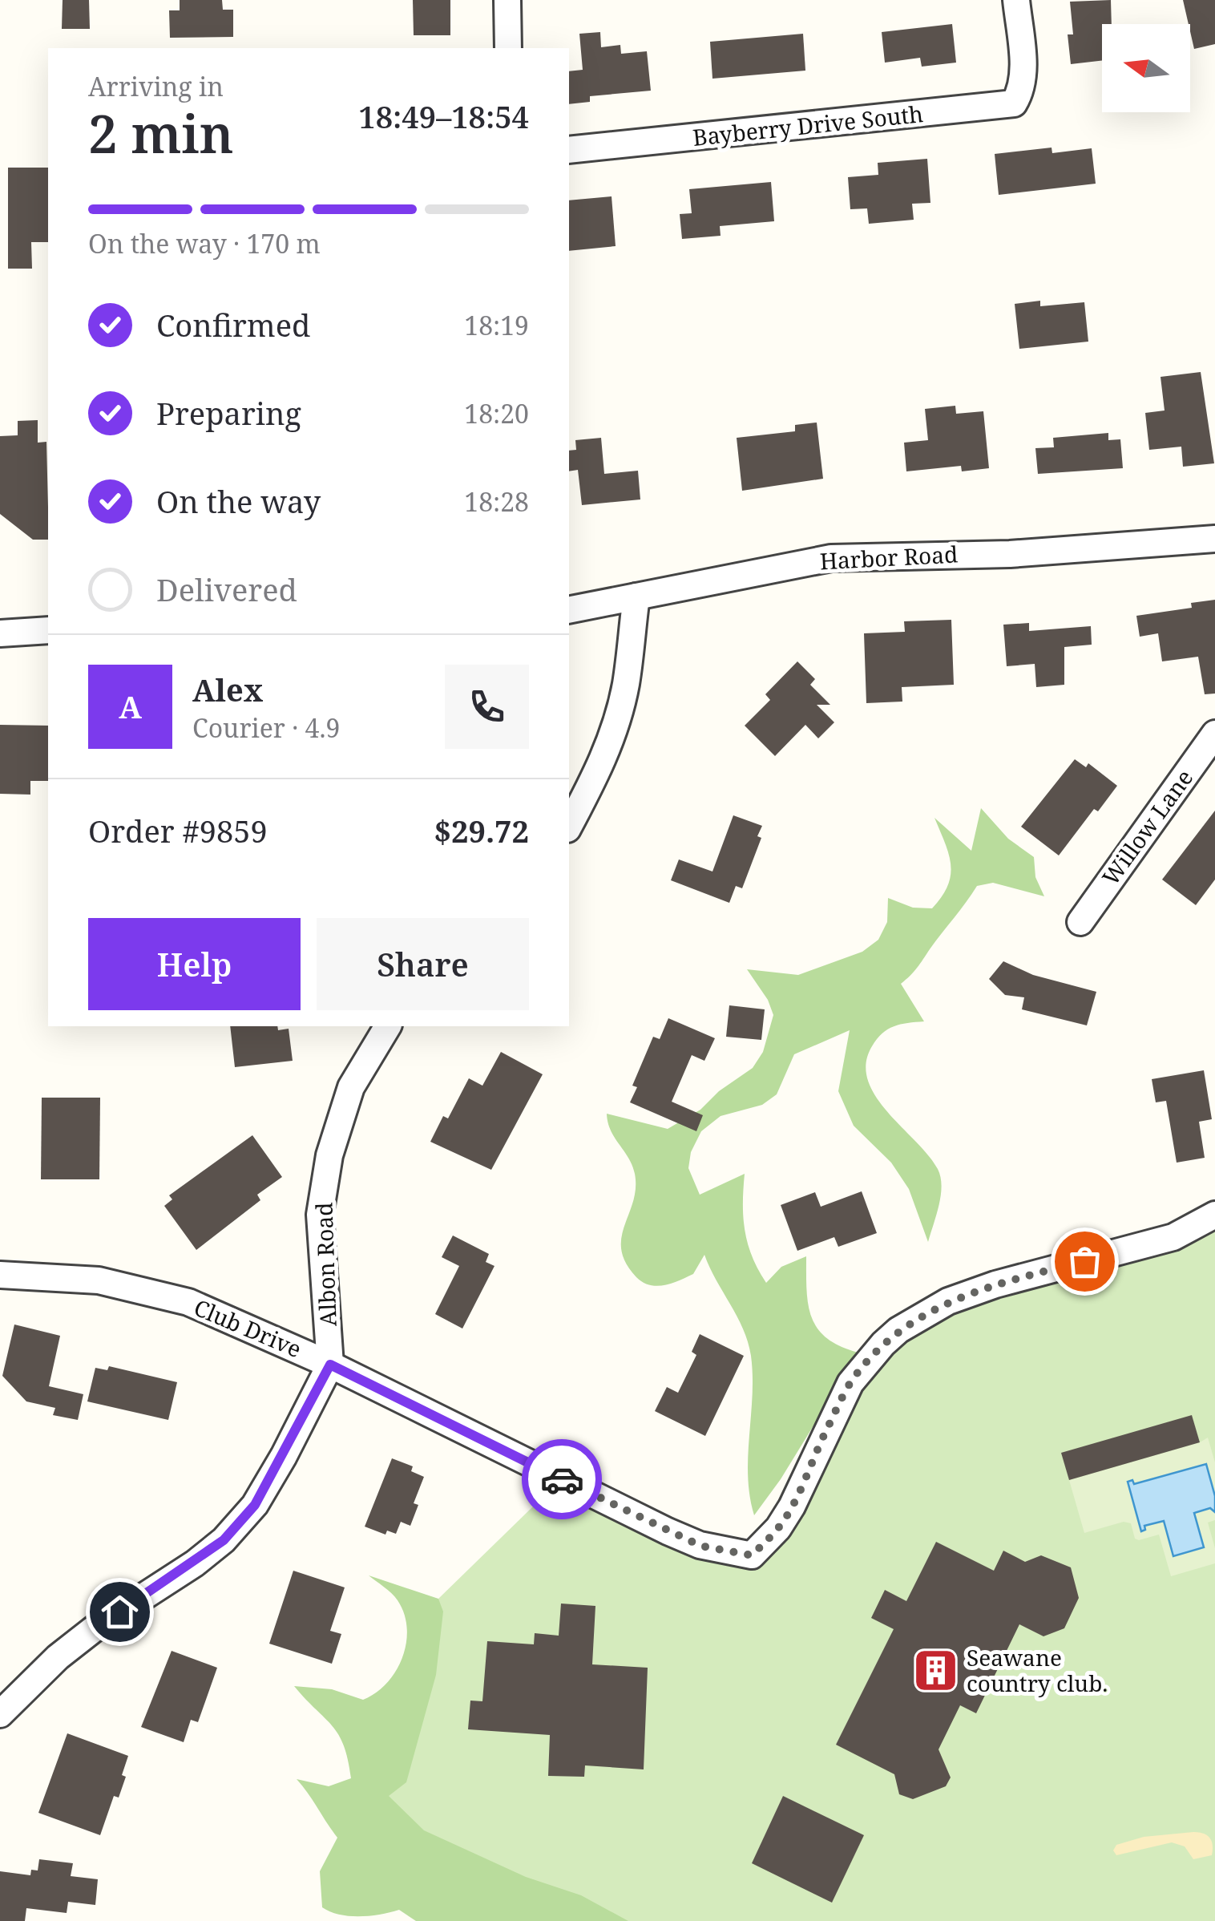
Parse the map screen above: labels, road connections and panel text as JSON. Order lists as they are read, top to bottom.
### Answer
{
  "streets": {
    "street": [
      "Bayberry Drive South",
      "Harbor Road",
      "Willow Lane",
      "Albon Road",
      "Club Drive"
    ]
  },
  "crossings": [
    ["Albon Road", "Club Drive"]
  ],
  "places": {
    "building": ["Seawane country club."]
  },
  "north": "left",
  "page": {
    "heading": ["2 min", "Arriving in", "18:49–18:54"],
    "panel": [
      "Alex",
      "Courier · 4.9",
      "Order #9859",
      "$29.72"
    ],
    "bar": "On the way · 170 m",
    "list": [
      ["Confirmed", "18:19"],
      ["Preparing", "18:20"],
      ["On the way", "18:28"],
      "Delivered"
    ],
    "round": "A",
    "buttons": ["Help", "Share"]
  }
}
